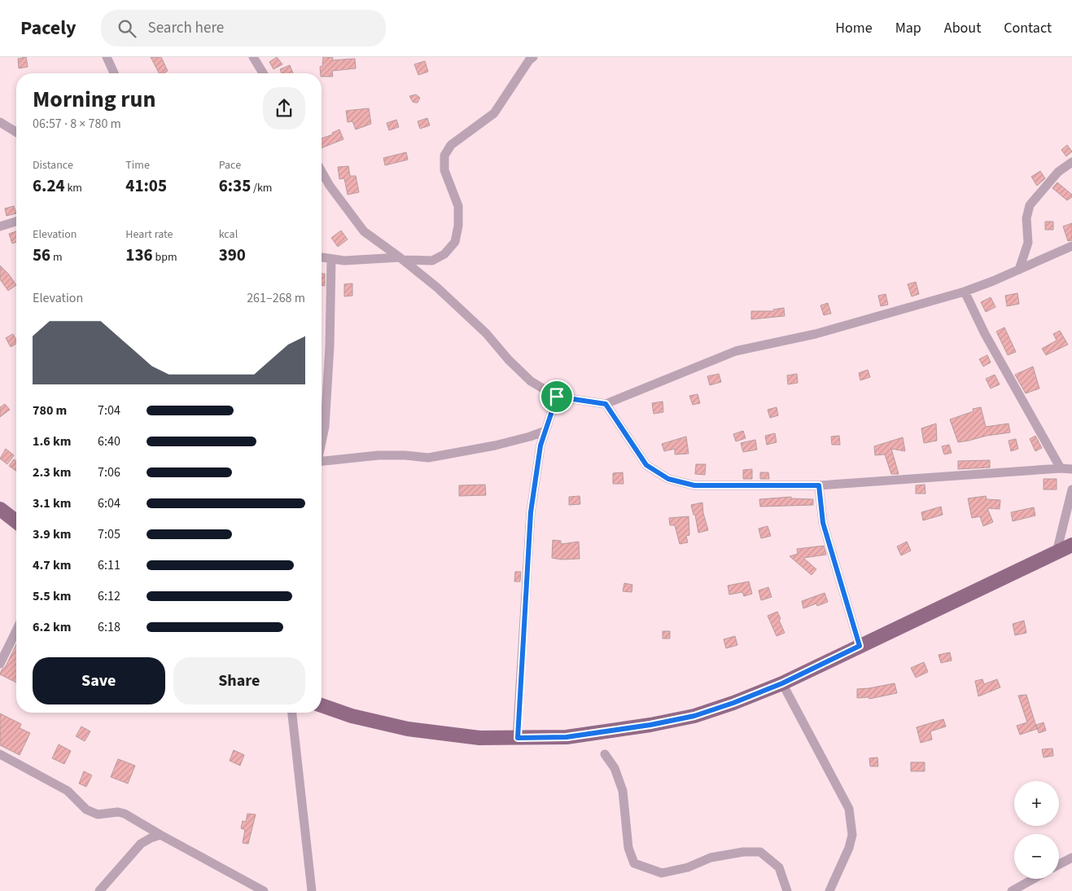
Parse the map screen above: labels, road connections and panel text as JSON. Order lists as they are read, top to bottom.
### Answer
{
  "page": {
    "header": "Pacely",
    "search": "Search here",
    "nav": [
      "Home",
      "Map",
      "About",
      "Contact"
    ],
    "heading": ["Morning run", "06:57 · 8 × 780 m"],
    "stats": [
      ["Distance", "6.24 km"],
      ["Time", "41:05"],
      ["Pace", "6:35 /km"],
      ["Elevation", "56 m"],
      ["Heart rate", "136 bpm"],
      ["kcal", "390"]
    ],
    "chart": ["Elevation", "261–268 m"],
    "list": [
      {
        "name": "780 m",
        "note": "7:04"
      },
      {
        "name": "1.6 km",
        "note": "6:40"
      },
      {
        "name": "2.3 km",
        "note": "7:06"
      },
      {
        "name": "3.1 km",
        "note": "6:04"
      },
      {
        "name": "3.9 km",
        "note": "7:05"
      },
      {
        "name": "4.7 km",
        "note": "6:11"
      },
      {
        "name": "5.5 km",
        "note": "6:12"
      },
      {
        "name": "6.2 km",
        "note": "6:18"
      }
    ],
    "buttons": ["Save", "Share"],
    "map_buttons": ["+", "−"]
  }
}
